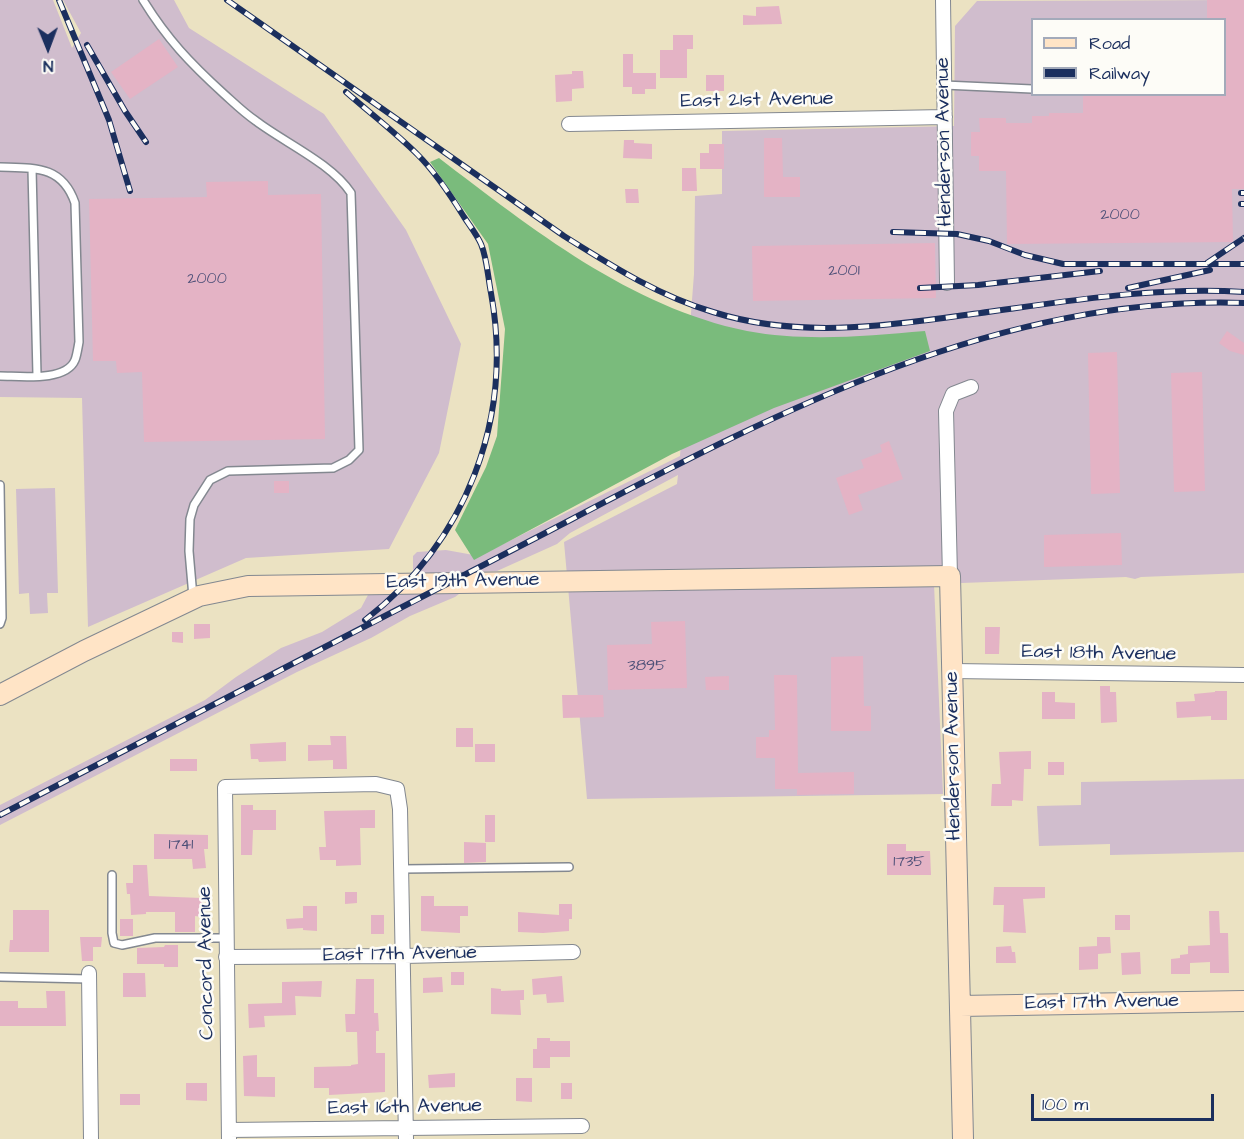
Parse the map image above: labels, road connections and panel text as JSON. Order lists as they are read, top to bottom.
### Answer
{
  "streets": {
    "street": [
      "East 21st Avenue",
      "Henderson Avenue",
      "East 19th Avenue",
      "East 18th Avenue",
      "East 17th Avenue",
      "Concord Avenue",
      "East 16th Avenue"
    ]
  },
  "crossings": [
    ["East 21st Avenue", "Henderson Avenue"],
    ["Henderson Avenue", "East 19th Avenue"],
    ["Henderson Avenue", "East 18th Avenue"],
    ["Henderson Avenue", "East 17th Avenue"],
    ["East 17th Avenue", "Concord Avenue"],
    ["Concord Avenue", "East 16th Avenue"]
  ],
  "house_numbers": [
    "2000",
    "2001",
    "2000",
    "3895",
    "1741",
    "1735"
  ],
  "legend": ["Road", "Railway"],
  "scale_bar": "100 m",
  "north": "bottom"
}
